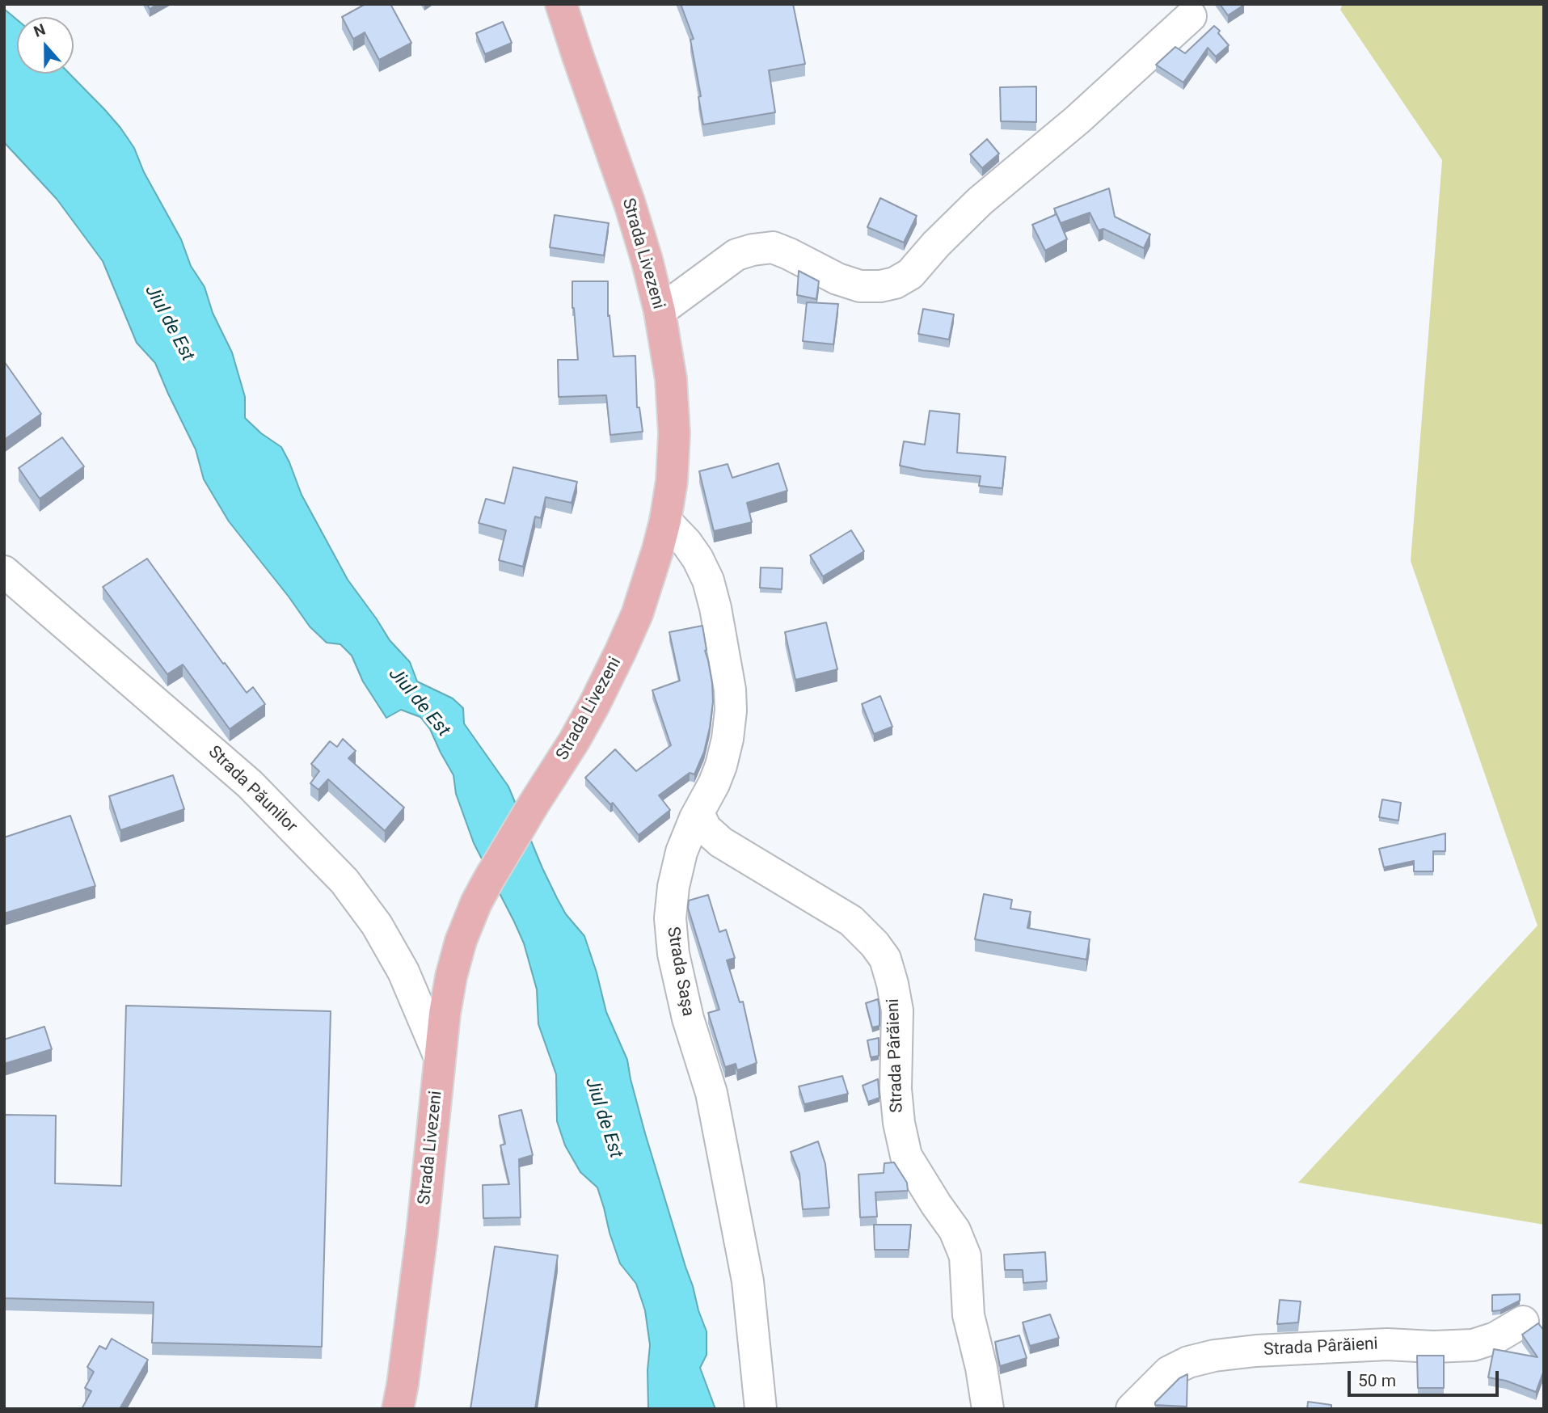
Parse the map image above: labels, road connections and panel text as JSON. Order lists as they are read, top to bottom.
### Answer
{
  "streets": {
    "main road": ["Strada Livezeni"],
    "street": ["Strada Păunilor", "Strada Saşa", "Strada Pârăieni"]
  },
  "crossings": [
    ["Strada Livezeni", "Strada Păunilor"],
    ["Strada Livezeni", "Strada Saşa"],
    ["Strada Saşa", "Strada Pârăieni"]
  ],
  "water": ["Jiul de Est"],
  "scale_bar": "50 m",
  "north": "top"
}
